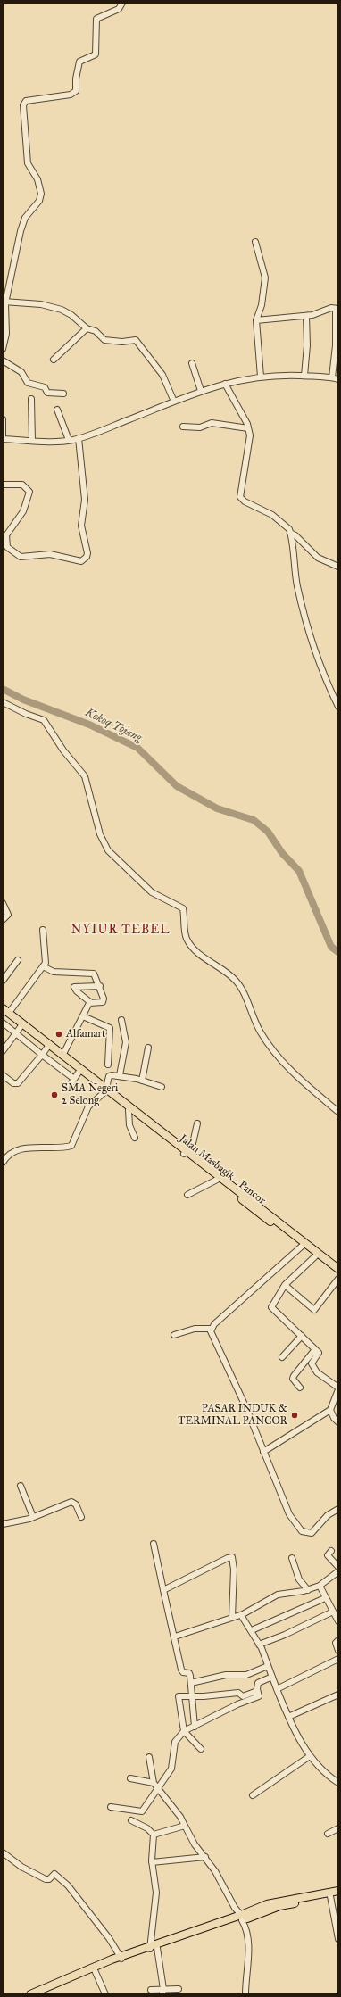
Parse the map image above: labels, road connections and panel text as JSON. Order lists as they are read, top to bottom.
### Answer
{
  "streets": {
    "main road": ["Jalan Masbagik - Pancor"]
  },
  "districts": ["NYIUR TEBEL"],
  "water": ["Kokoq Tojang"],
  "places": ["Alfamart", "SMA Negeri 2 Selong", "PASAR INDUK & TERMINAL PANCOR"]
}
